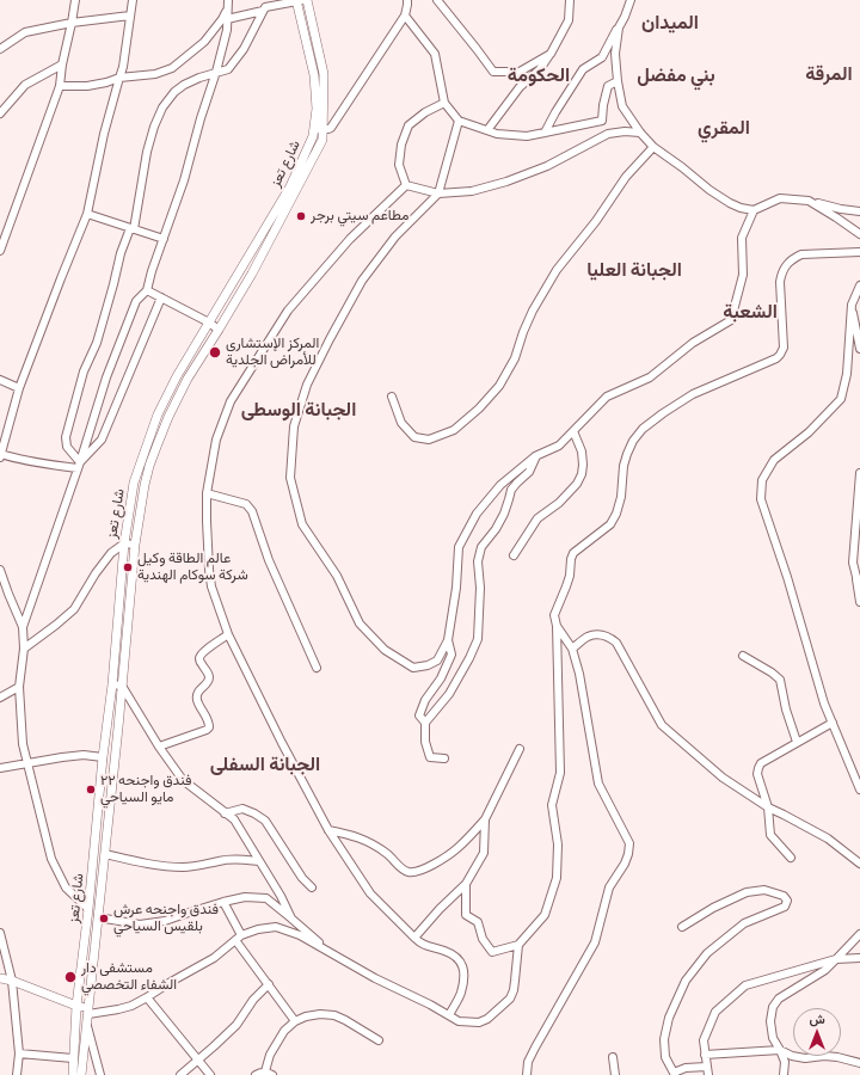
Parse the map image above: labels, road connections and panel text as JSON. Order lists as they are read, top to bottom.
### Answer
{
  "streets": {
    "main road": ["شارع تعز"]
  },
  "districts": [
    "الميدان",
    "المرقة",
    "الحكومة",
    "بني مفضل",
    "المقري",
    "الجبانة العليا",
    "الشعبة",
    "الجبانة الوسطى",
    "الجبانة السفلى"
  ],
  "places": [
    "مطاعم سيتي برجر",
    "المركز الإستشاري للأمراض الجلدية",
    "عالم الطاقة وكيل شركة سوكام الهندية",
    "فندق واجنحه ٢٢ مايو السياحي",
    "فندق واجنحه عرش بلقيس السياحي",
    "مستشفى دار الشفاء التخصصي"
  ],
  "north": "top"
}
